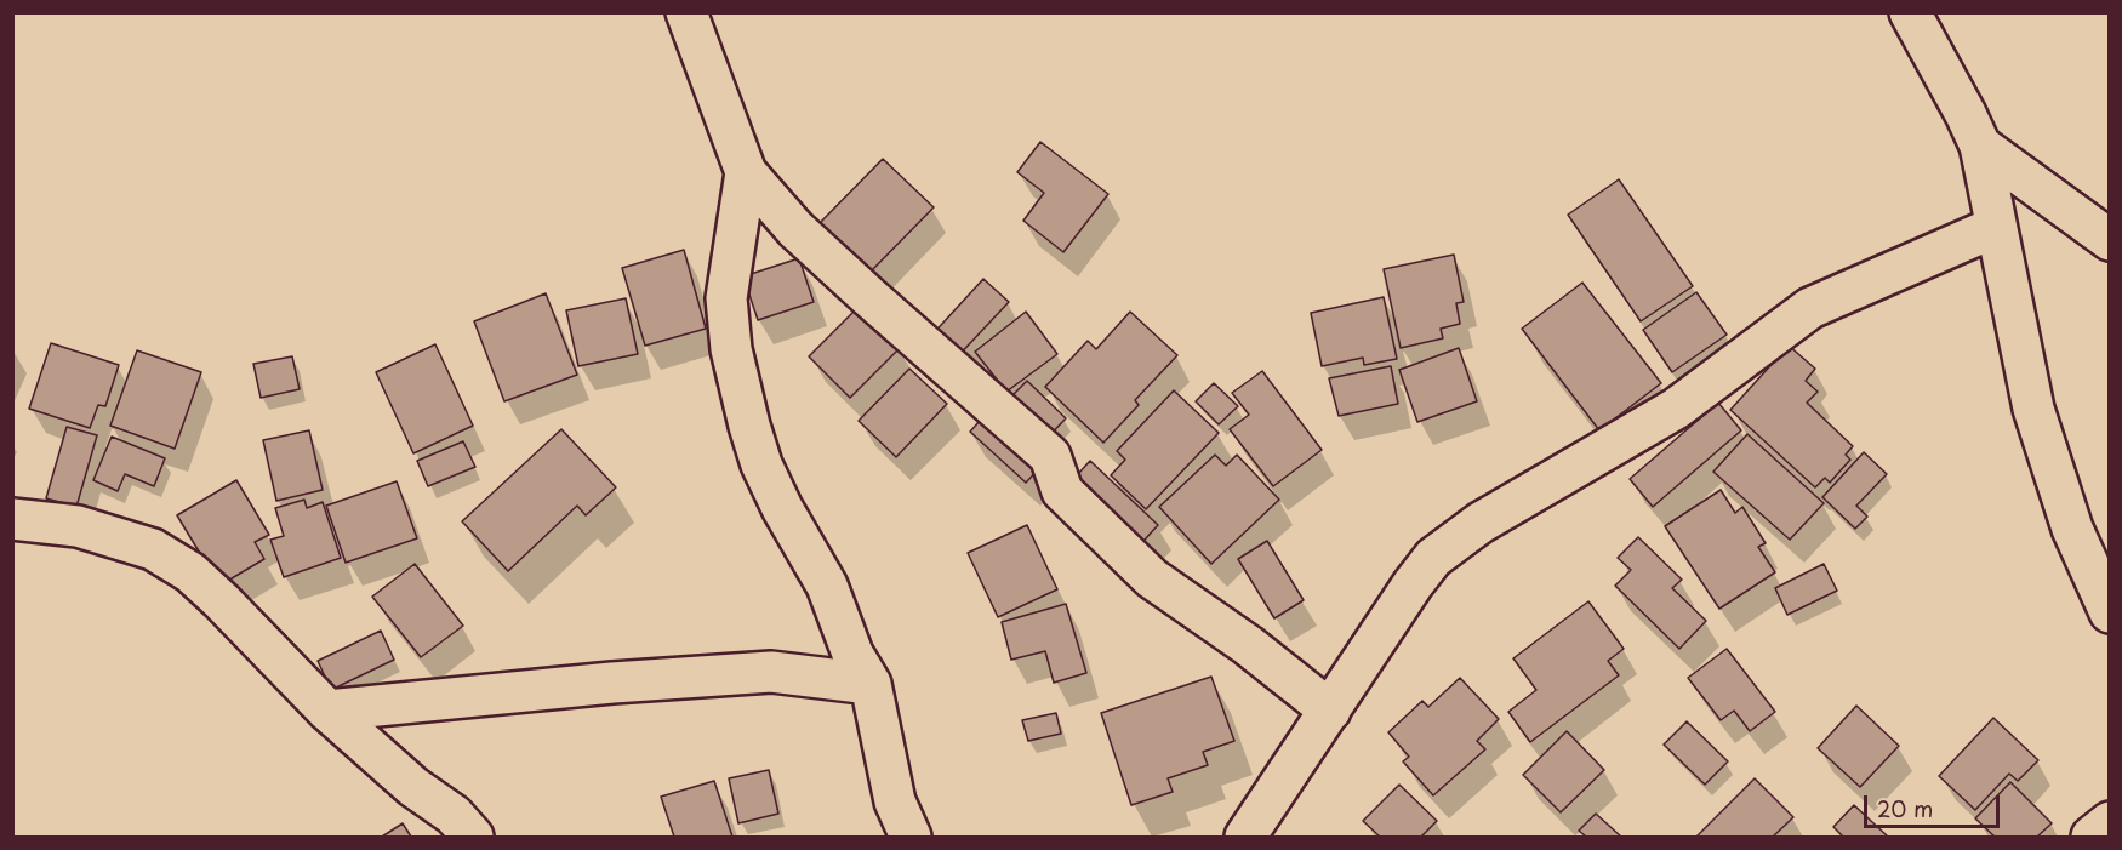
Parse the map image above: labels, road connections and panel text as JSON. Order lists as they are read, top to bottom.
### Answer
{
  "scale_bar": "20 m"
}
